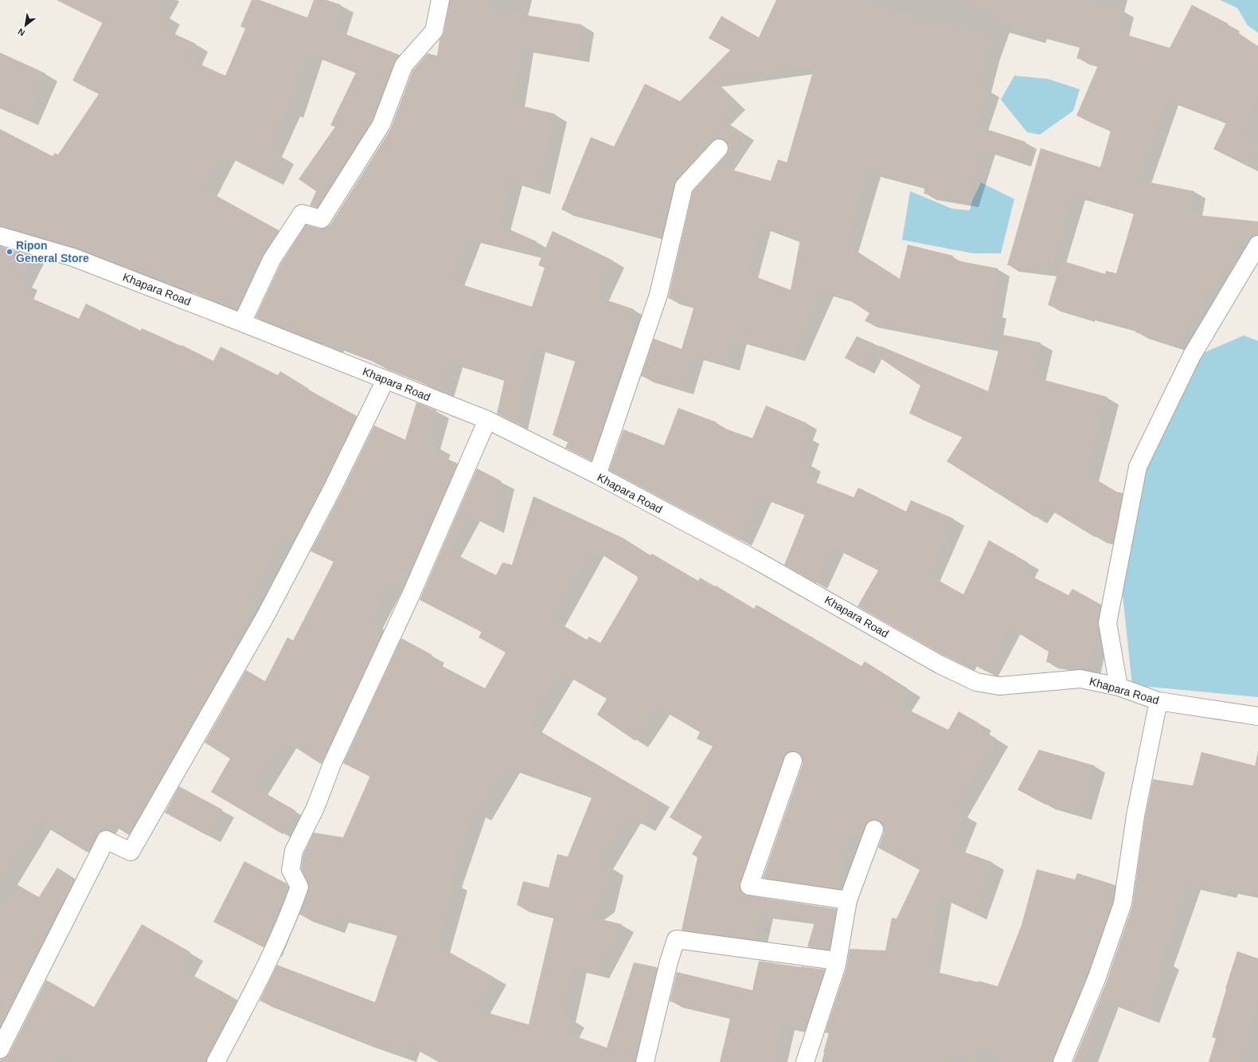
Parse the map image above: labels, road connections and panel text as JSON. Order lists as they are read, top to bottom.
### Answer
{
  "streets": {
    "street": ["Khapara Road"]
  },
  "places": ["Ripon General Store"],
  "north": "bottom left"
}
